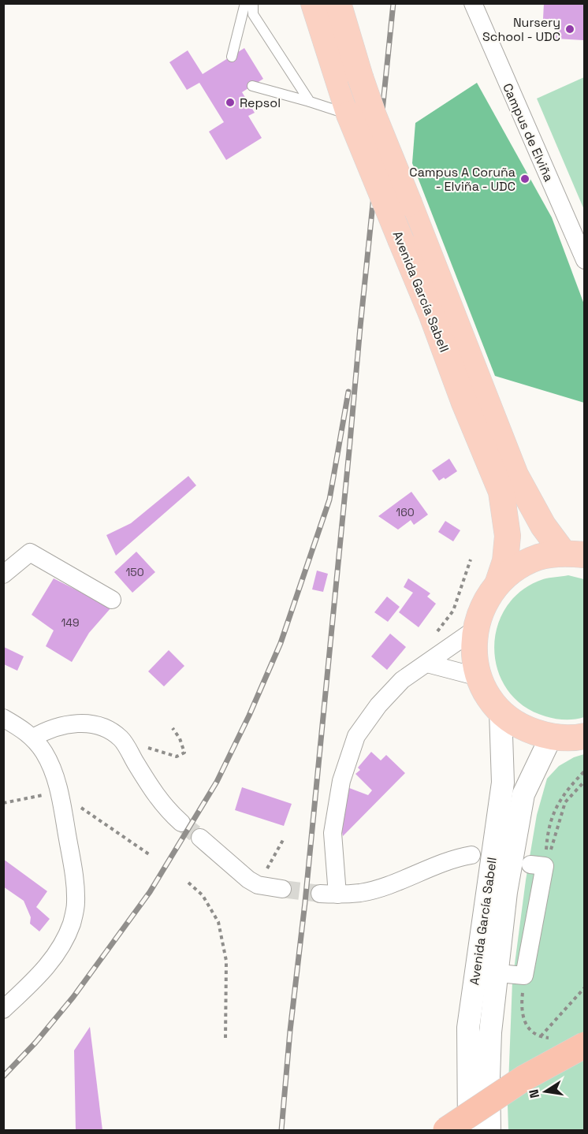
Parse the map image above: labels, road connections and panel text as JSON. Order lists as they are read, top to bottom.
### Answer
{
  "streets": {
    "main road": ["Avenida García Sabell"],
    "street": ["Campus de Elviña"]
  },
  "places": ["Nursery School - UDC", "Repsol", "Campus A Coruña - Elviña - UDC"],
  "house_numbers": ["160", "150", "149"],
  "north": "left"
}
